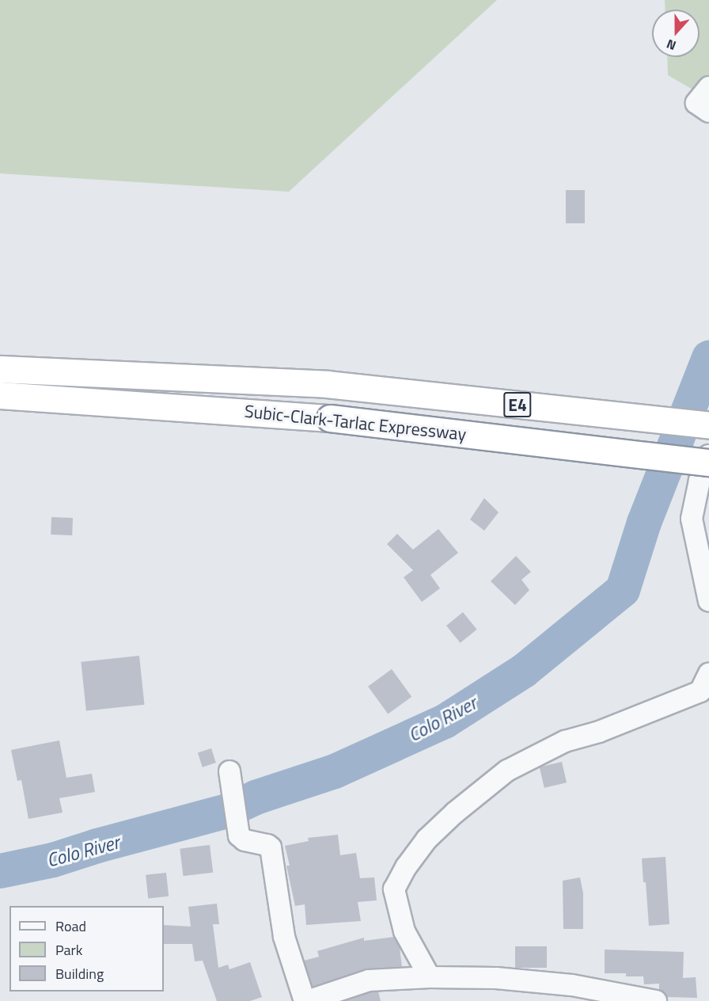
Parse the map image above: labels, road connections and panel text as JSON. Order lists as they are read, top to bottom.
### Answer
{
  "streets": {
    "highway": ["E4", "Subic-Clark-Tarlac Expressway"]
  },
  "water": ["Colo River"],
  "legend": ["Road", "Park", "Building"],
  "north": "bottom"
}
